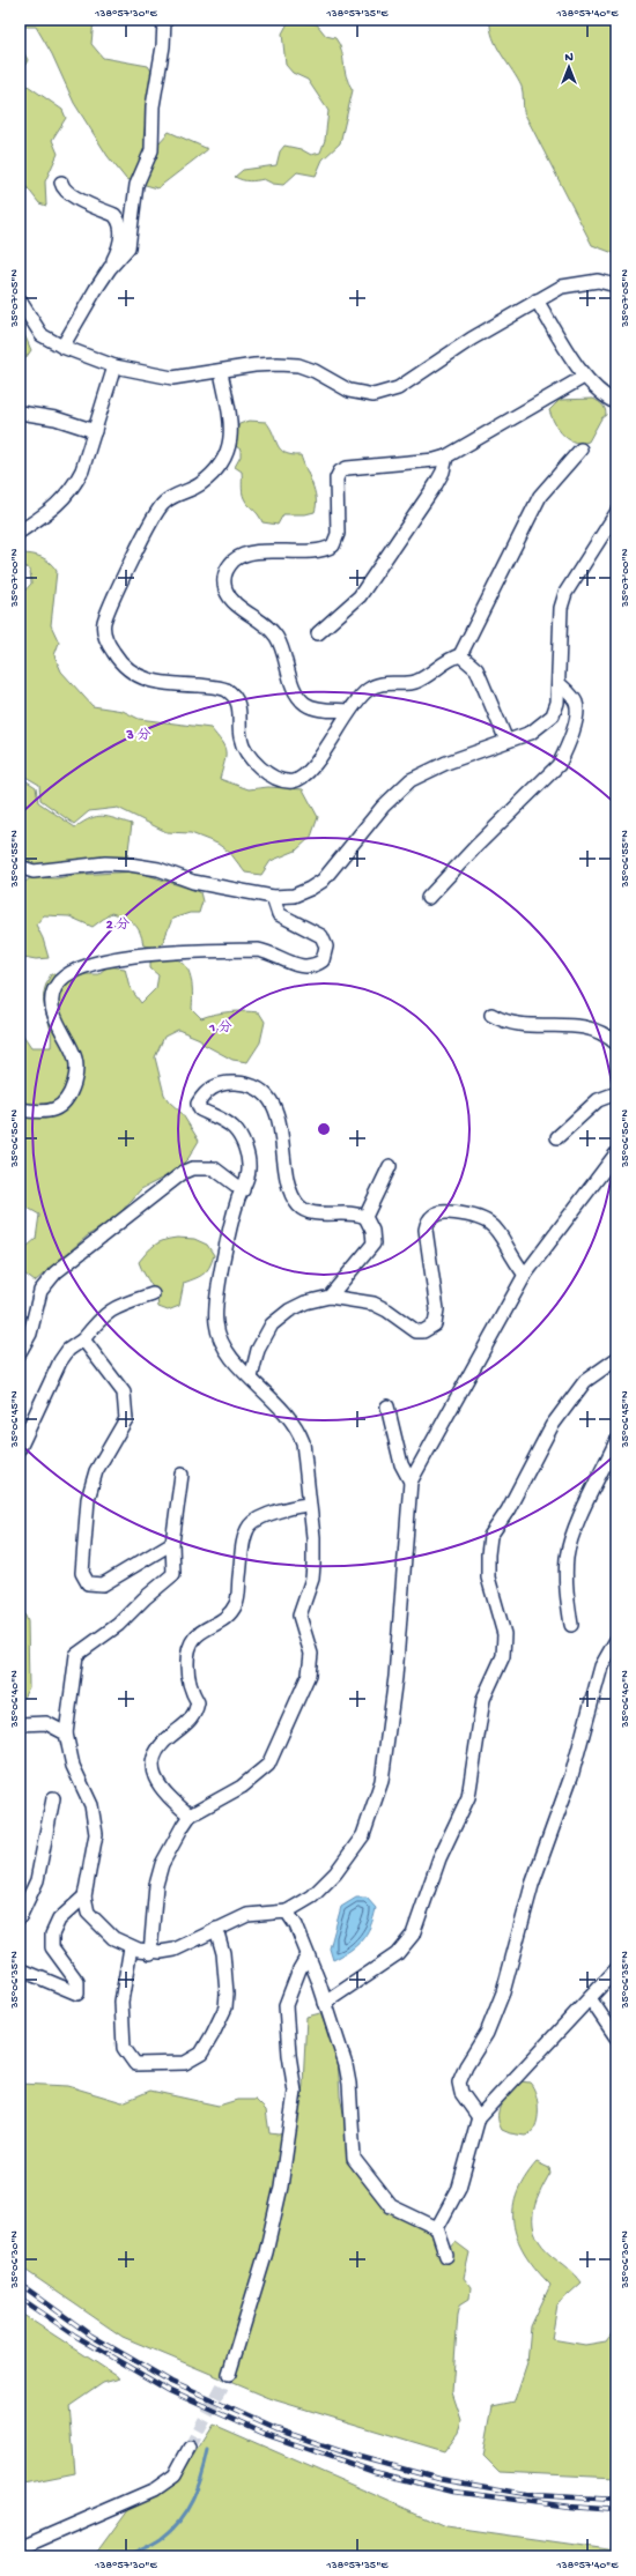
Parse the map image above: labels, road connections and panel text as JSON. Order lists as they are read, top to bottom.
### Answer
{
  "north": "top",
  "coordinates": [
    "138°57'30\"E",
    "138°57'35\"E",
    "138°57'40\"E",
    "35°07'05\"N",
    "35°07'00\"N",
    "35°06'55\"N",
    "35°06'50\"N",
    "35°06'45\"N",
    "35°06'40\"N",
    "35°06'35\"N",
    "35°06'30\"N"
  ],
  "rings": ["3 分", "2 分", "1 分"]
}
